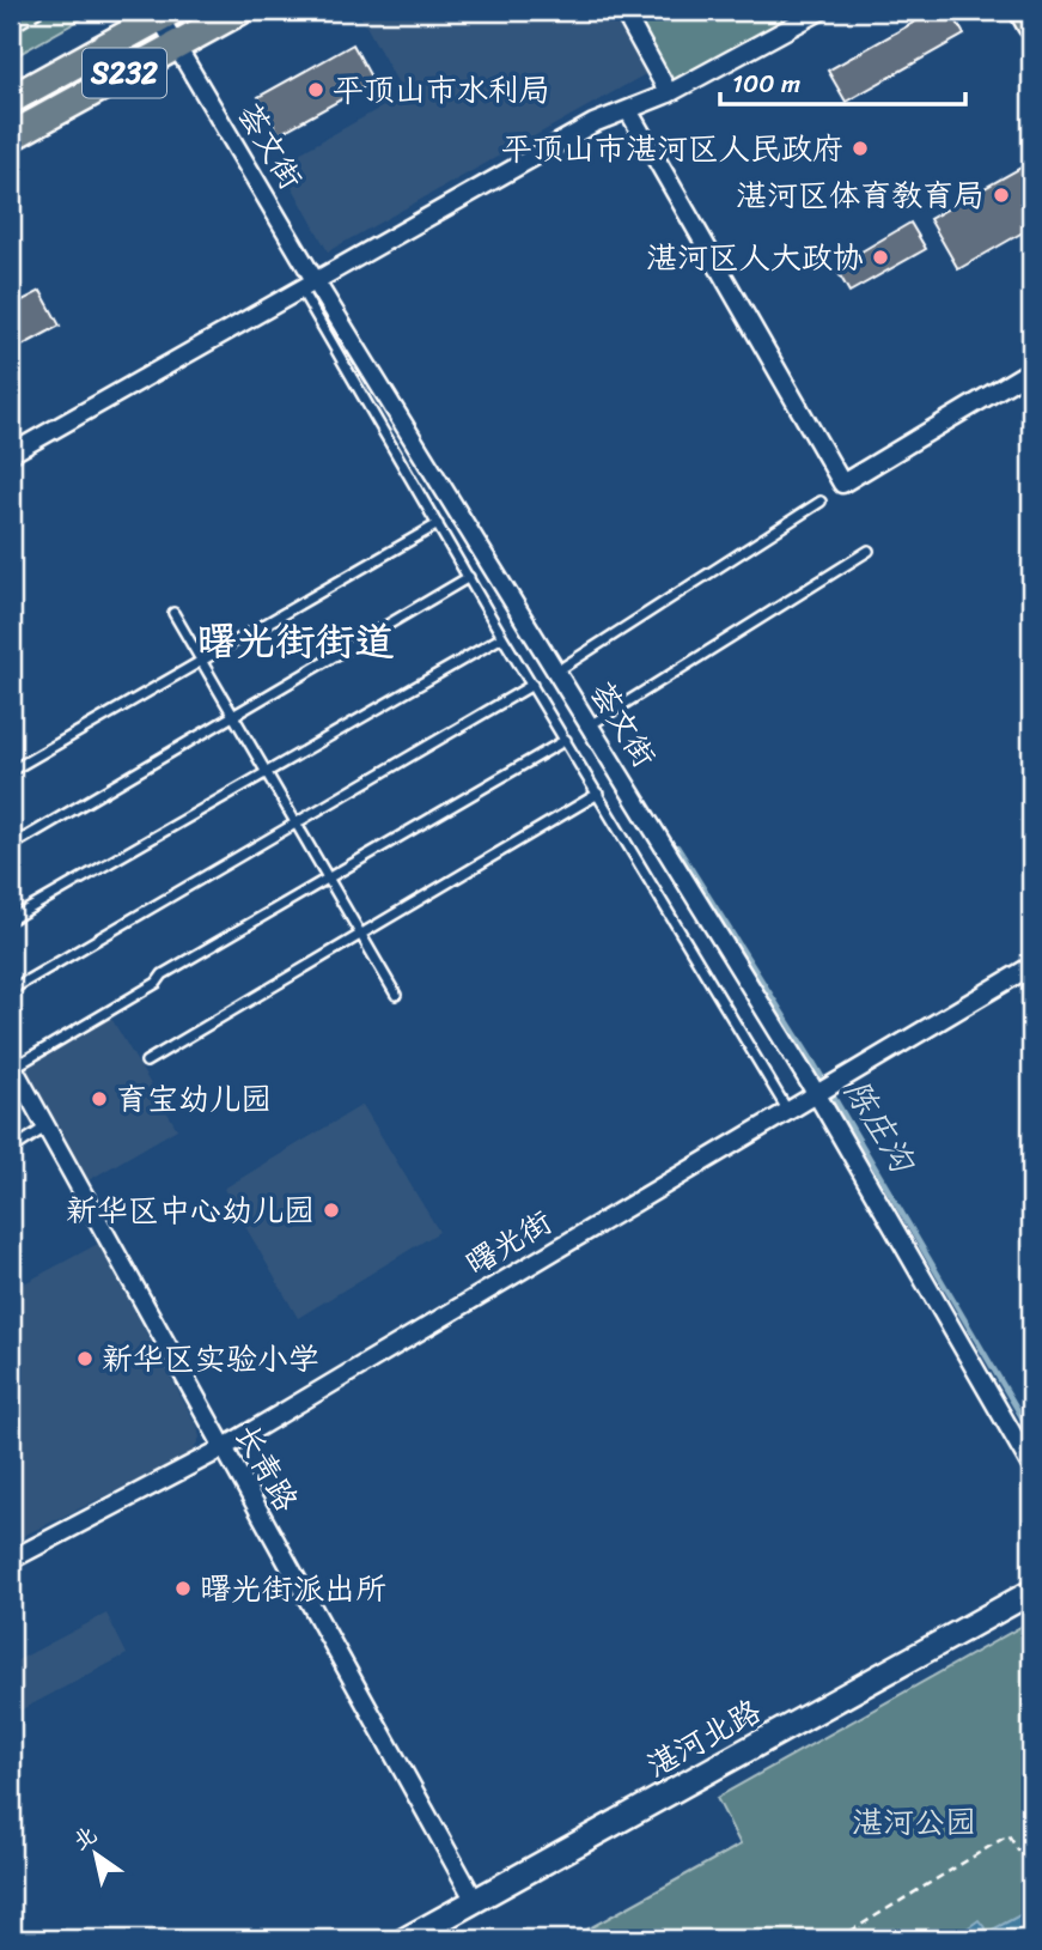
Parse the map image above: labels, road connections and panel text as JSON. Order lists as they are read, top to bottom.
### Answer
{
  "streets": {
    "main road": ["S232"],
    "street": [
      "荟文街",
      "曙光街",
      "长青路",
      "湛河北路"
    ]
  },
  "crossings": [
    ["S232", "荟文街"],
    ["荟文街", "曙光街"],
    ["曙光街", "长青路"],
    ["长青路", "湛河北路"]
  ],
  "districts": ["曙光街街道"],
  "water": ["陈庄沟"],
  "parks": ["湛河公园"],
  "places": [
    "平顶山市水利局",
    "平顶山市湛河区人民政府",
    "湛河区体育教育局",
    "湛河区人大政协",
    "育宝幼儿园",
    "新华区中心幼儿园",
    "新华区实验小学",
    "曙光街派出所"
  ],
  "scale_bar": "100 m",
  "north": "top left"
}
